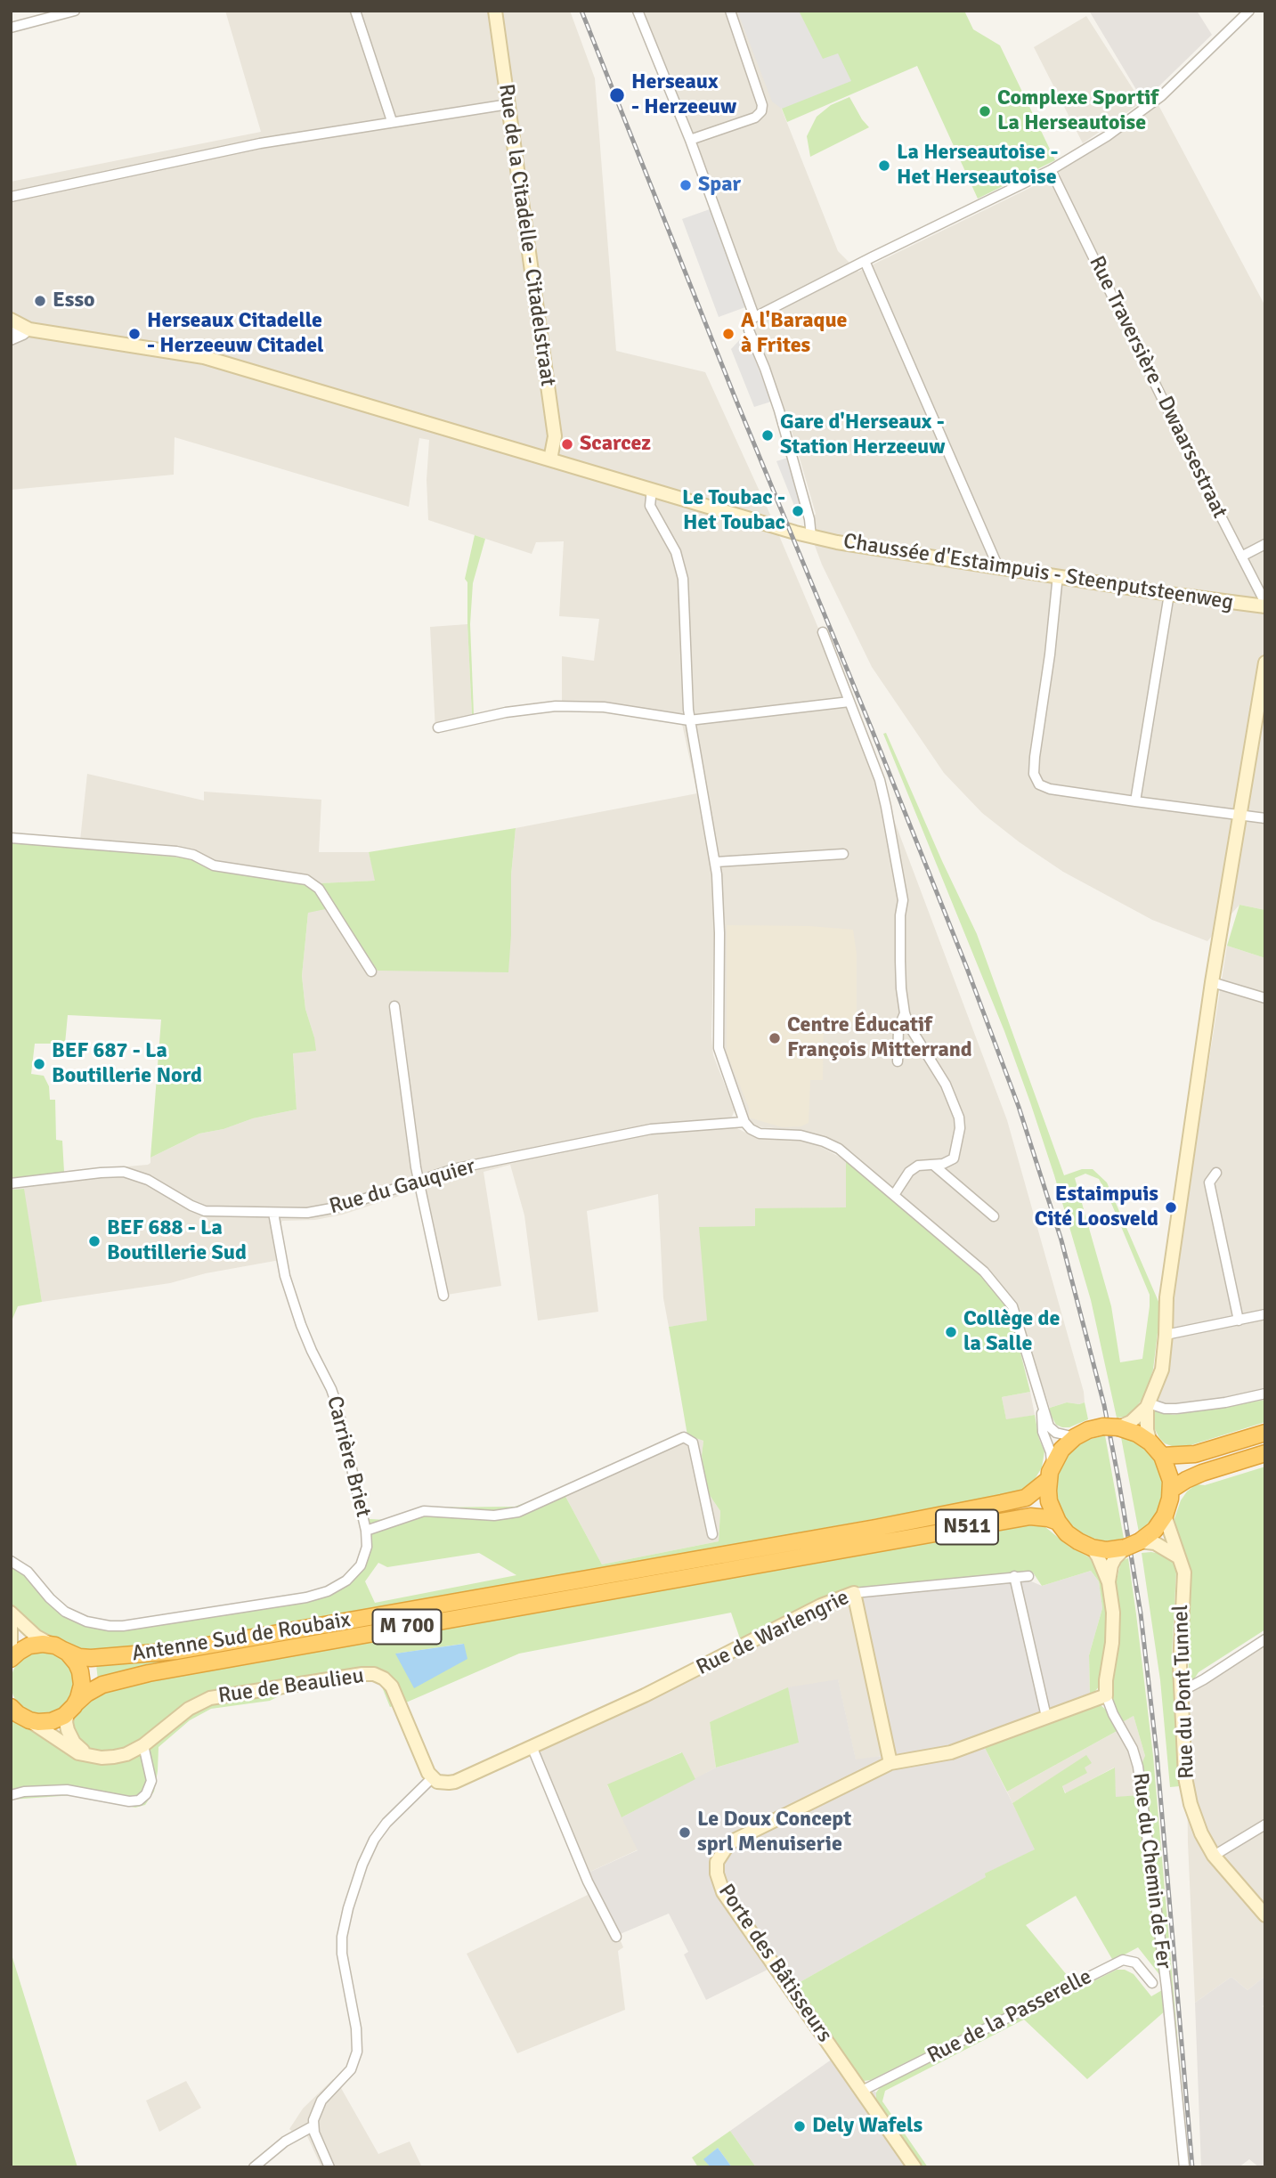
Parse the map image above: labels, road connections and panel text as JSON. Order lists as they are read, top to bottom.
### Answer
{
  "streets": {
    "highway": ["N511", "M 700", "Antenne Sud de Roubaix"],
    "street": [
      "Rue de la Citadelle - Citadelstraat",
      "Rue Traversière - Dwaarsestraat",
      "Chaussée d'Estaimpuis - Steenputsteenweg",
      "Rue du Gauquier",
      "Carrière Briet",
      "Rue de Warlengrie",
      "Rue de Beaulieu",
      "Rue du Pont Tunnel",
      "Rue du Chemin de Fer",
      "Porte des Bâtisseurs",
      "Rue de la Passerelle"
    ]
  },
  "crossings": [
    ["Rue de la Citadelle - Citadelstraat", "Chaussée d'Estaimpuis - Steenputsteenweg"],
    ["Rue Traversière - Dwaarsestraat", "Chaussée d'Estaimpuis - Steenputsteenweg"],
    ["Rue du Gauquier", "Carrière Briet"],
    ["N511", "Antenne Sud de Roubaix"],
    ["N511", "Rue du Pont Tunnel"],
    ["N511", "Rue du Chemin de Fer"],
    ["Antenne Sud de Roubaix", "Rue de Beaulieu"],
    ["Rue du Pont Tunnel", "Rue du Chemin de Fer"],
    ["Rue du Chemin de Fer", "Porte des Bâtisseurs"],
    ["Porte des Bâtisseurs", "Rue de la Passerelle"]
  ],
  "places": [
    "Herseaux - Herzeeuw",
    "Complexe Sportif La Herseautoise",
    "La Herseautoise - Het Herseautoise",
    "Spar",
    "Esso",
    "Herseaux Citadelle - Herzeeuw Citadel",
    "A l'Baraque à Frites",
    "Gare d'Herseaux - Station Herzeeuw",
    "Scarcez",
    "Le Toubac - Het Toubac",
    "Centre Éducatif François Mitterrand",
    "BEF 687 - La Boutillerie Nord",
    "Estaimpuis Cité Loosveld",
    "BEF 688 - La Boutillerie Sud",
    "Collège de la Salle",
    "Le Doux Concept sprl Menuiserie",
    "Dely Wafels"
  ]
}
